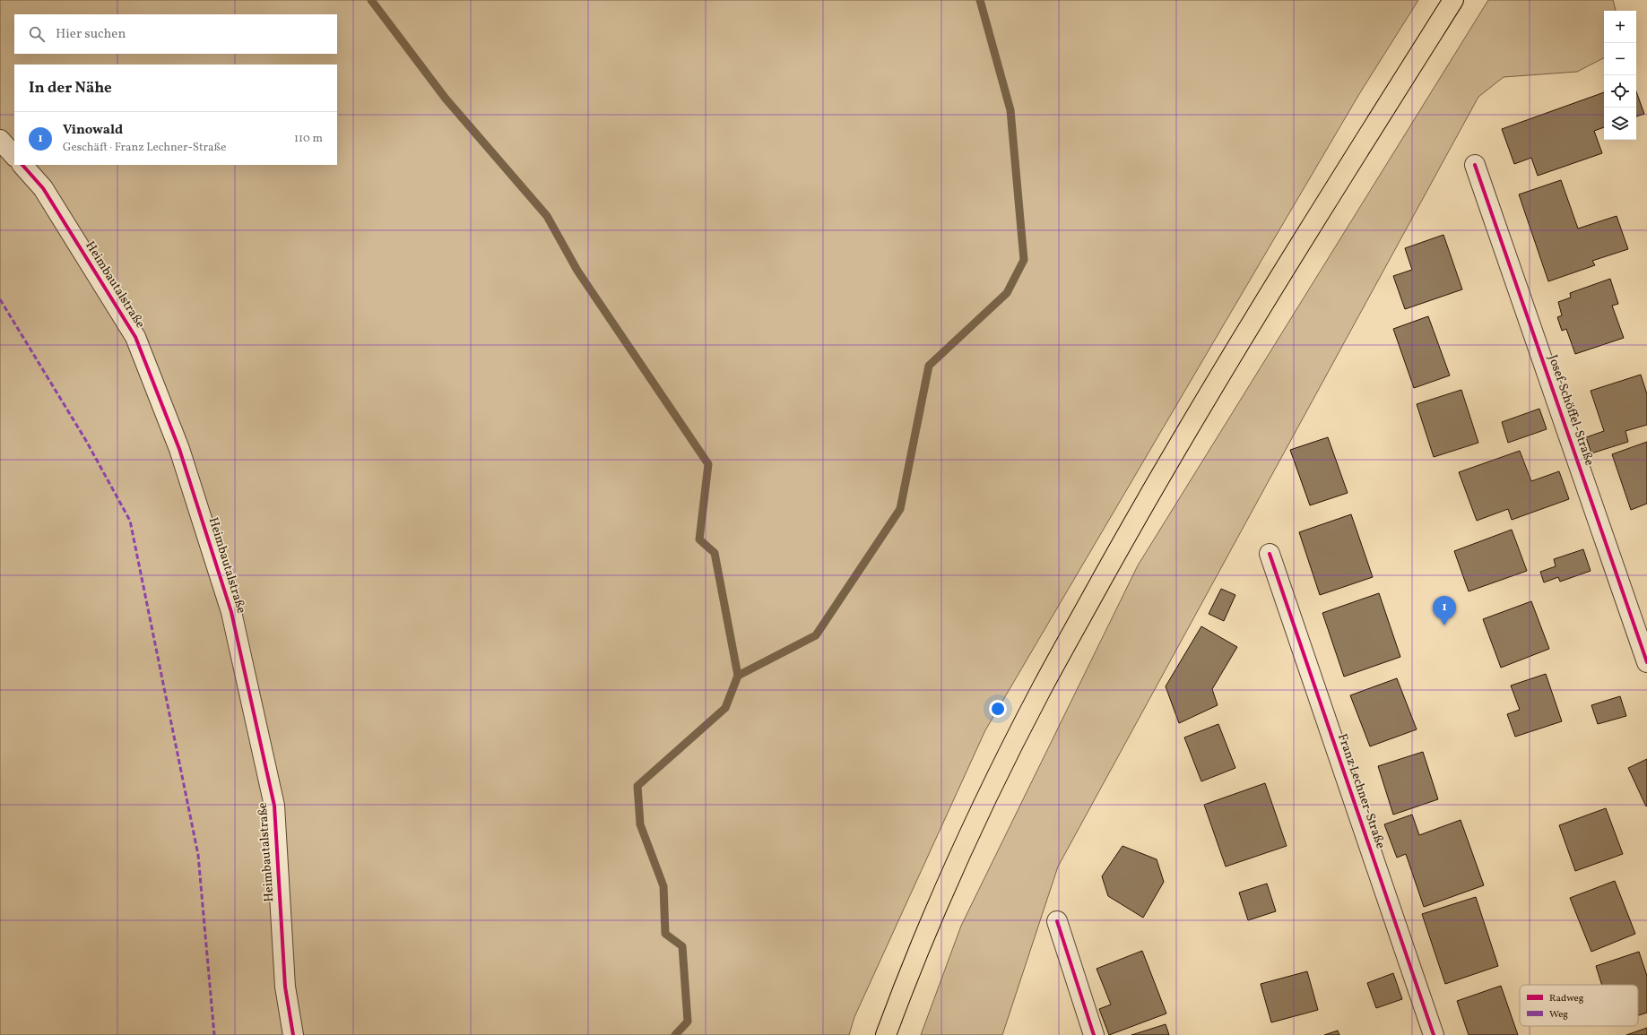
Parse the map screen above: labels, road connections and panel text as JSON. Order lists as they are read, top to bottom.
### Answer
{
  "streets": {
    "street": ["Heimbautalstraße", "Josef Schöffel-Straße", "Franz Lechner-Straße"]
  },
  "legend": ["Radweg", "Weg"],
  "page": {
    "map_buttons": ["+", "−"],
    "search": "Hier suchen",
    "heading": "In der Nähe",
    "list": [
      {
        "mark": "1",
        "name": "Vinowald",
        "note": "Geschäft · Franz Lechner-Straße",
        "value": "110 m"
      }
    ],
    "pins": "1"
  }
}
